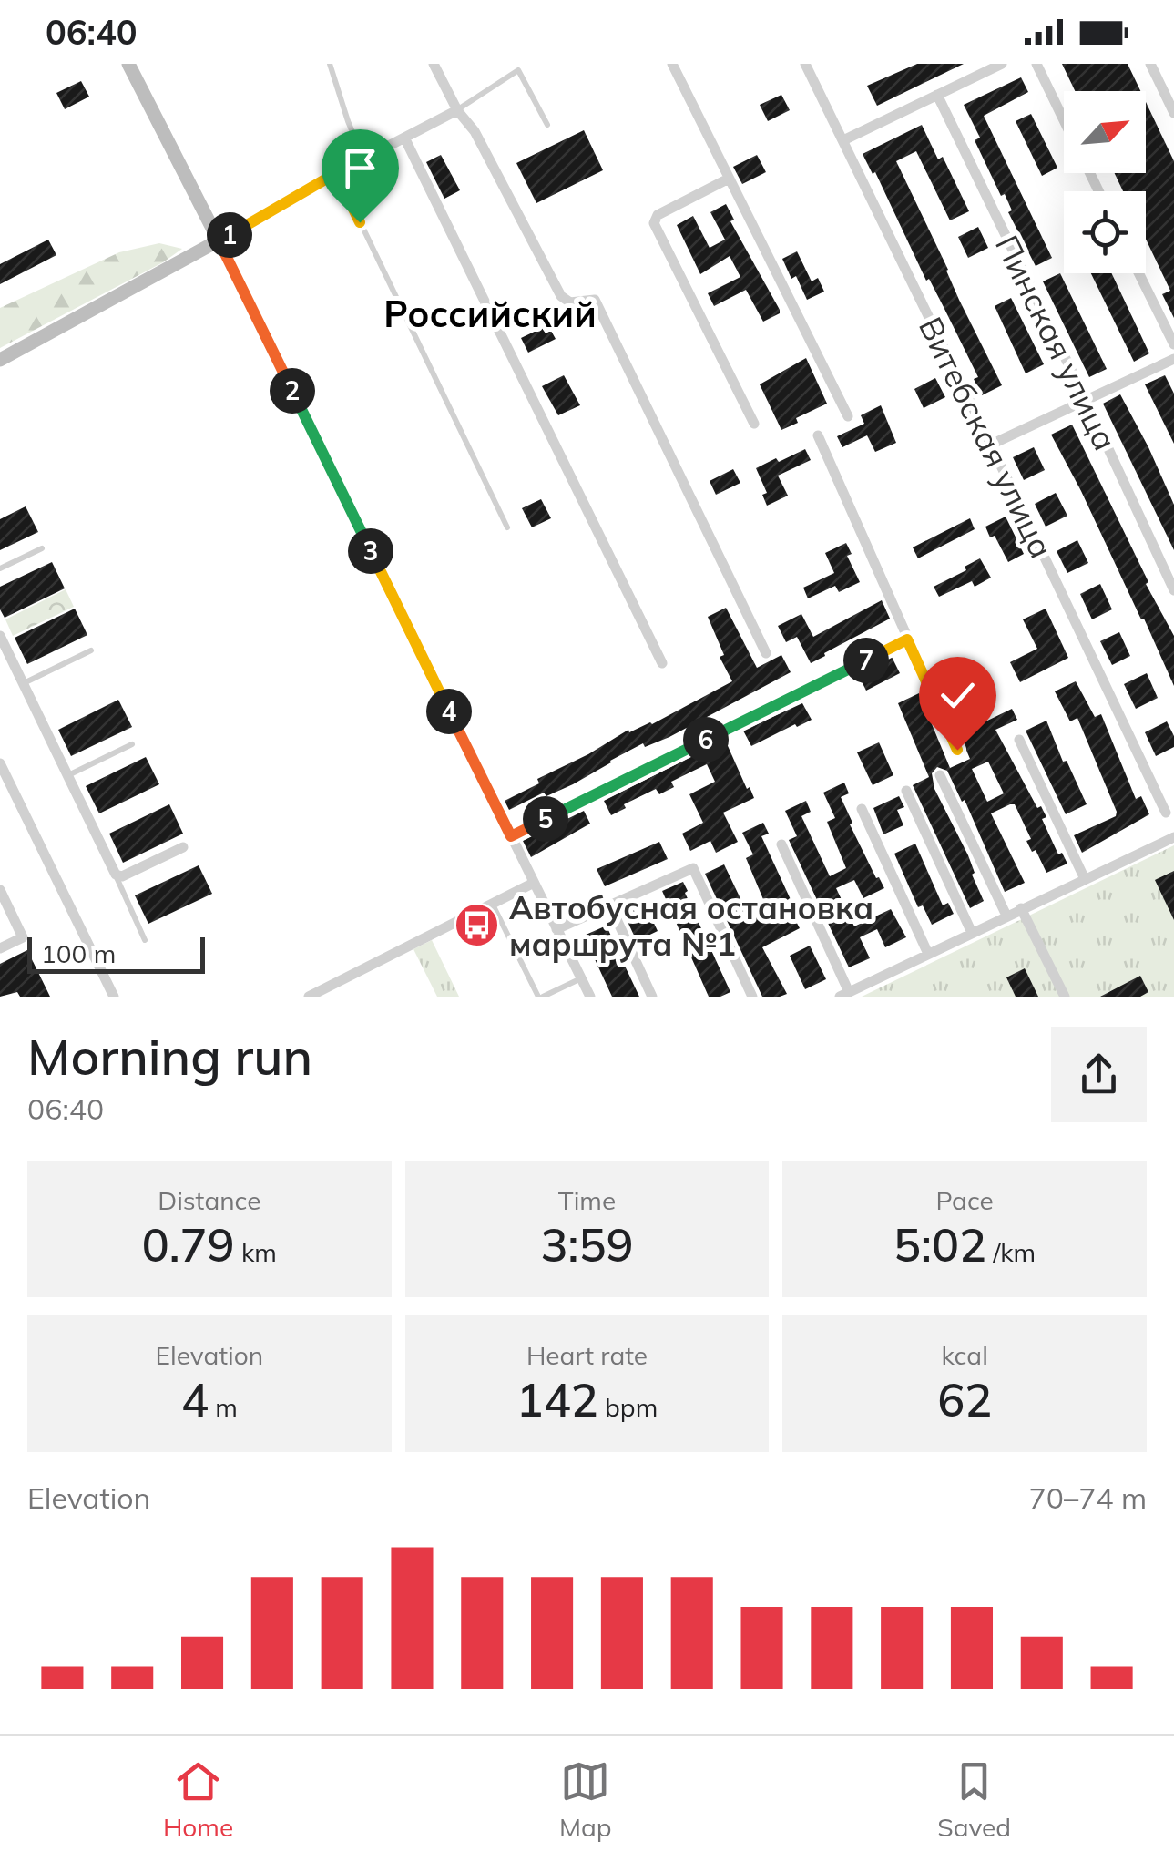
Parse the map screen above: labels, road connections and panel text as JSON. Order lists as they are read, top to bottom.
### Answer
{
  "streets": {
    "street": ["Пинская улица", "Витебская улица"]
  },
  "districts": ["Российский"],
  "places": {
    "bus stop": ["Автобусная остановка маршрута №1"]
  },
  "scale_bar": "100 m",
  "north": "top right",
  "page": {
    "status": "06:40",
    "pins": [
      "1",
      "2",
      "3",
      "7",
      "4",
      "6",
      "5"
    ],
    "scale": "100 m",
    "heading": ["Morning run", "06:40"],
    "stats": [
      ["Distance", "0.79 km"],
      ["Time", "3:59"],
      ["Pace", "5:02 /km"],
      ["Elevation", "4 m"],
      ["Heart rate", "142 bpm"],
      ["kcal", "62"]
    ],
    "chart": ["Elevation", "70–74 m"],
    "tabs": ["Home", "Map", "Saved"]
  }
}
